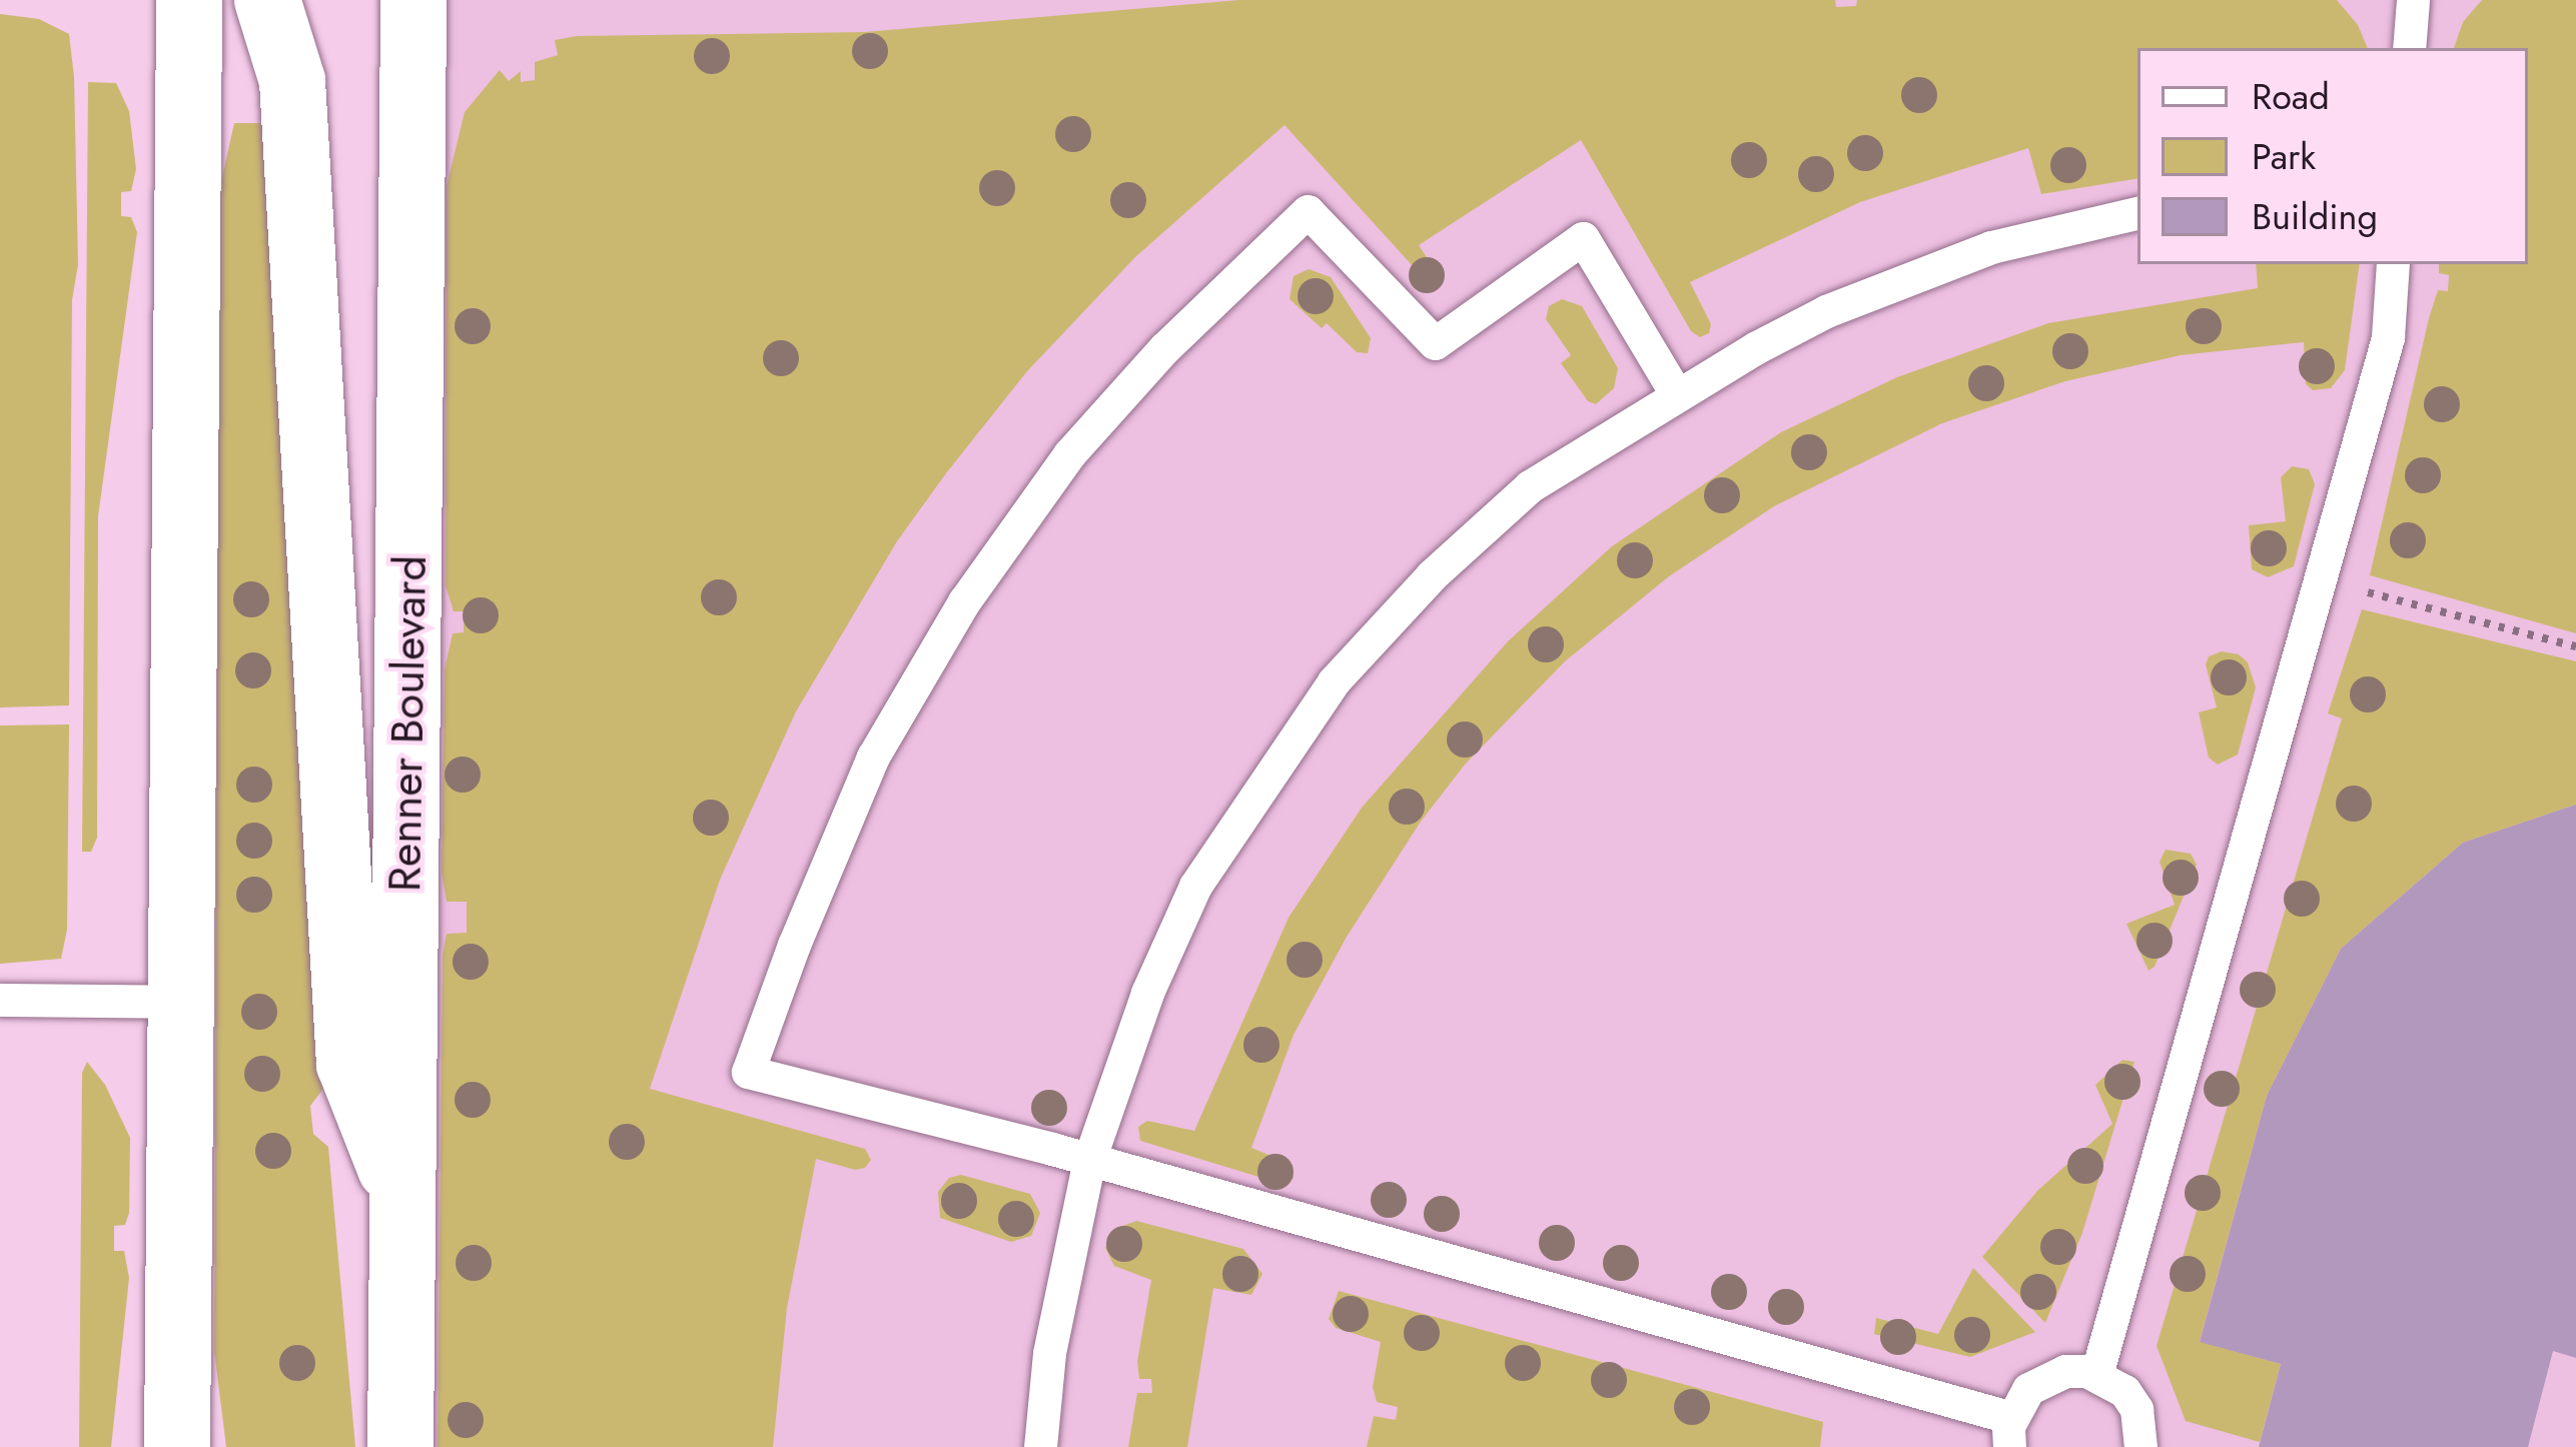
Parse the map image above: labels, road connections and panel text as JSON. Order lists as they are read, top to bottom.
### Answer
{
  "streets": {
    "main road": ["Renner Boulevard"]
  },
  "legend": ["Road", "Park", "Building"]
}
